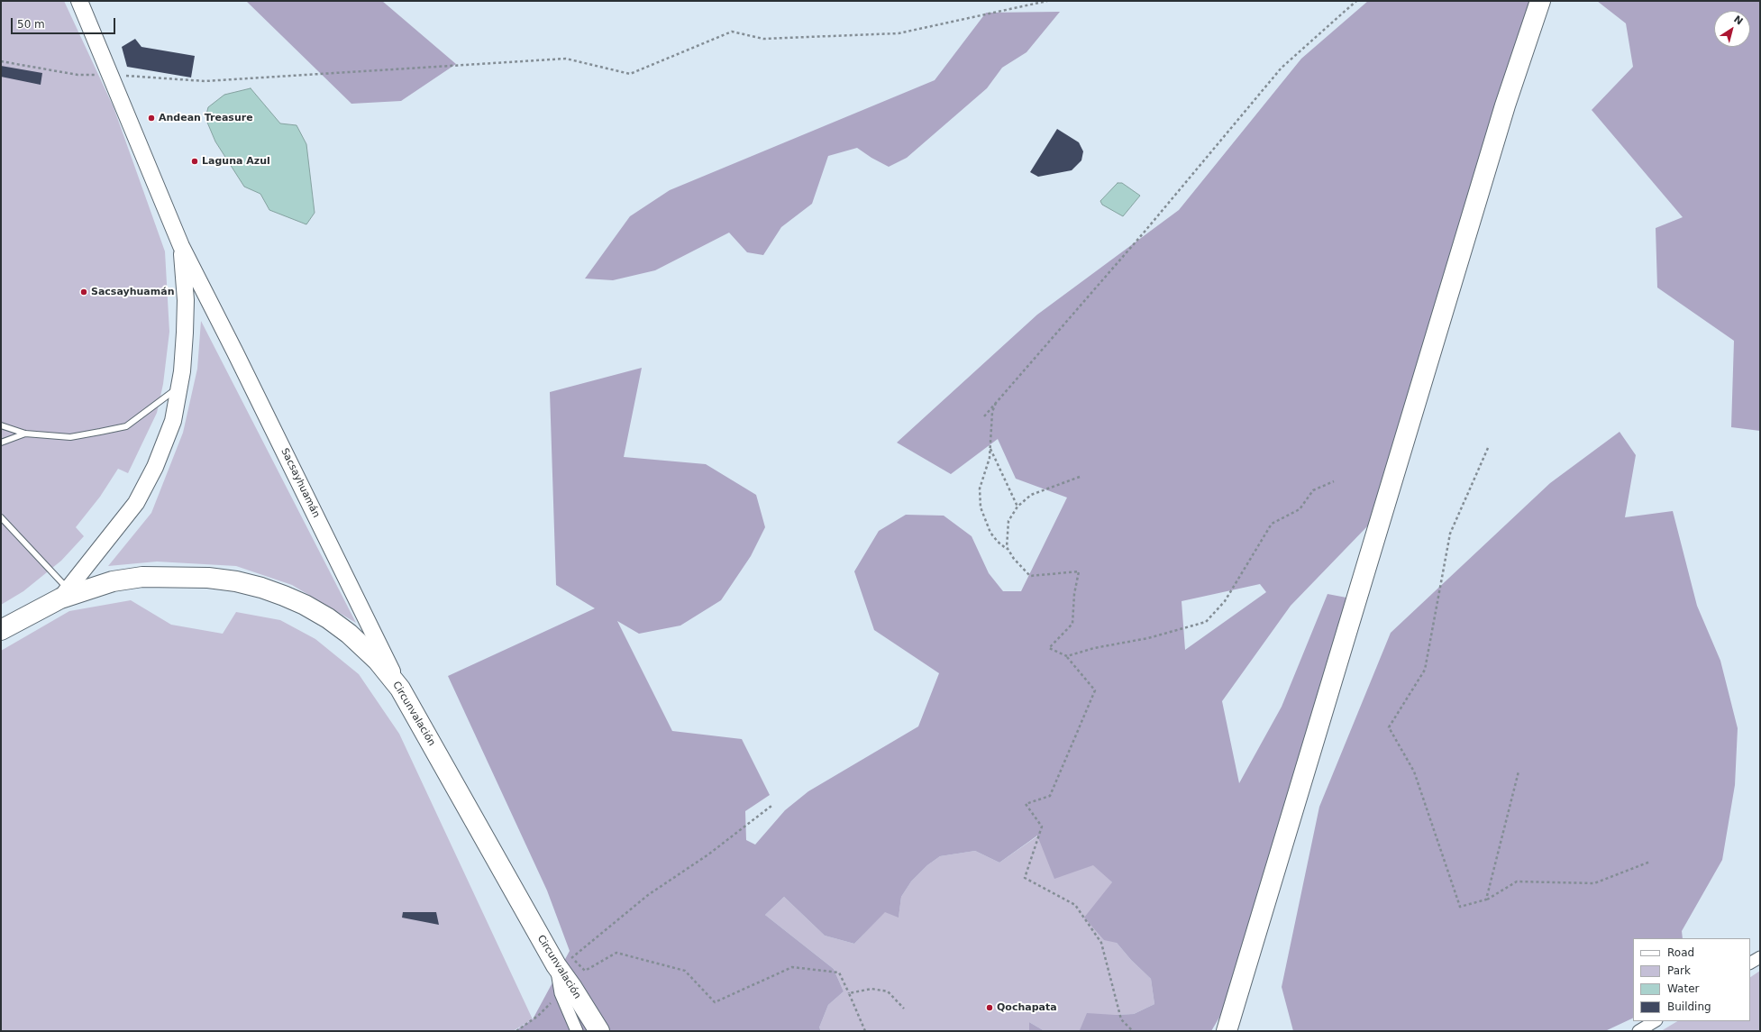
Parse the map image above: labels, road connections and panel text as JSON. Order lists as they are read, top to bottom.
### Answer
{
  "streets": {
    "highway": ["Circunvalación"],
    "street": ["Sacsayhuamán"]
  },
  "crossings": [
    ["Sacsayhuamán", "Circunvalación"]
  ],
  "places": [
    "Andean Treasure",
    "Laguna Azul",
    "Sacsayhuamán",
    "Qochapata"
  ],
  "legend": [
    "Road",
    "Park",
    "Water",
    "Building"
  ],
  "scale_bar": "50 m",
  "north": "top right"
}
